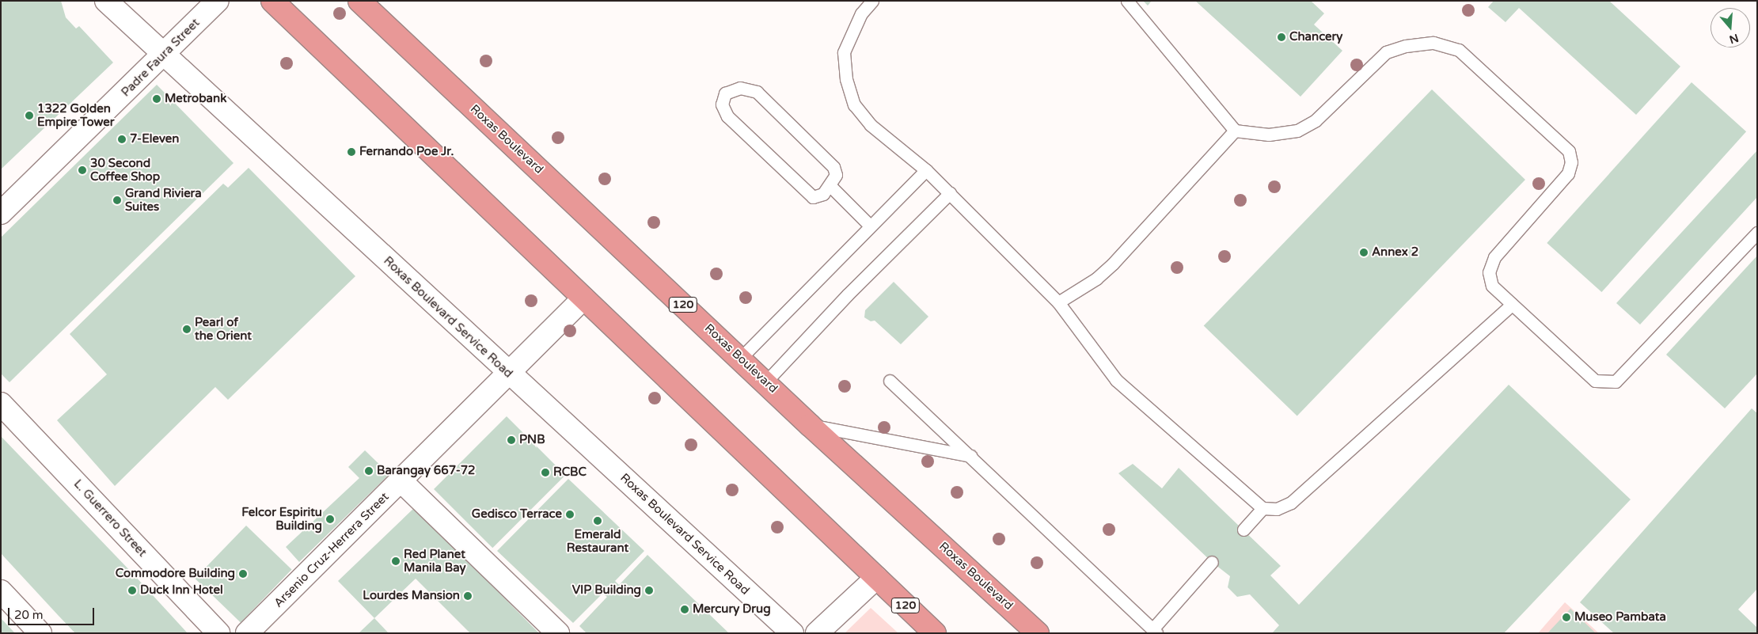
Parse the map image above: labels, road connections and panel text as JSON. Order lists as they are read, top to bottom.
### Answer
{
  "streets": {
    "highway": ["Roxas Boulevard", "120"],
    "street": [
      "Padre Faura Street",
      "Roxas Boulevard Service Road",
      "L. Guerrero Street",
      "Arsenio Cruz-Herrera Street"
    ]
  },
  "crossings": [
    ["Padre Faura Street", "Roxas Boulevard Service Road"],
    ["120", "Arsenio Cruz-Herrera Street"],
    ["Roxas Boulevard Service Road", "Arsenio Cruz-Herrera Street"]
  ],
  "places": [
    "Chancery",
    "Metrobank",
    "1322 Golden Empire Tower",
    "7-Eleven",
    "Fernando Poe Jr.",
    "30 Second Coffee Shop",
    "Grand Riviera Suites",
    "Annex 2",
    "Pearl of the Orient",
    "PNB",
    "Barangay 667-72",
    "RCBC",
    "Gedisco Terrace",
    "Felcor Espiritu Building",
    "Emerald Restaurant",
    "Red Planet Manila Bay",
    "Commodore Building",
    "Duck Inn Hotel",
    "VIP Building",
    "Lourdes Mansion",
    "Mercury Drug",
    "Museo Pambata"
  ],
  "scale_bar": "20 m",
  "north": "bottom"
}
